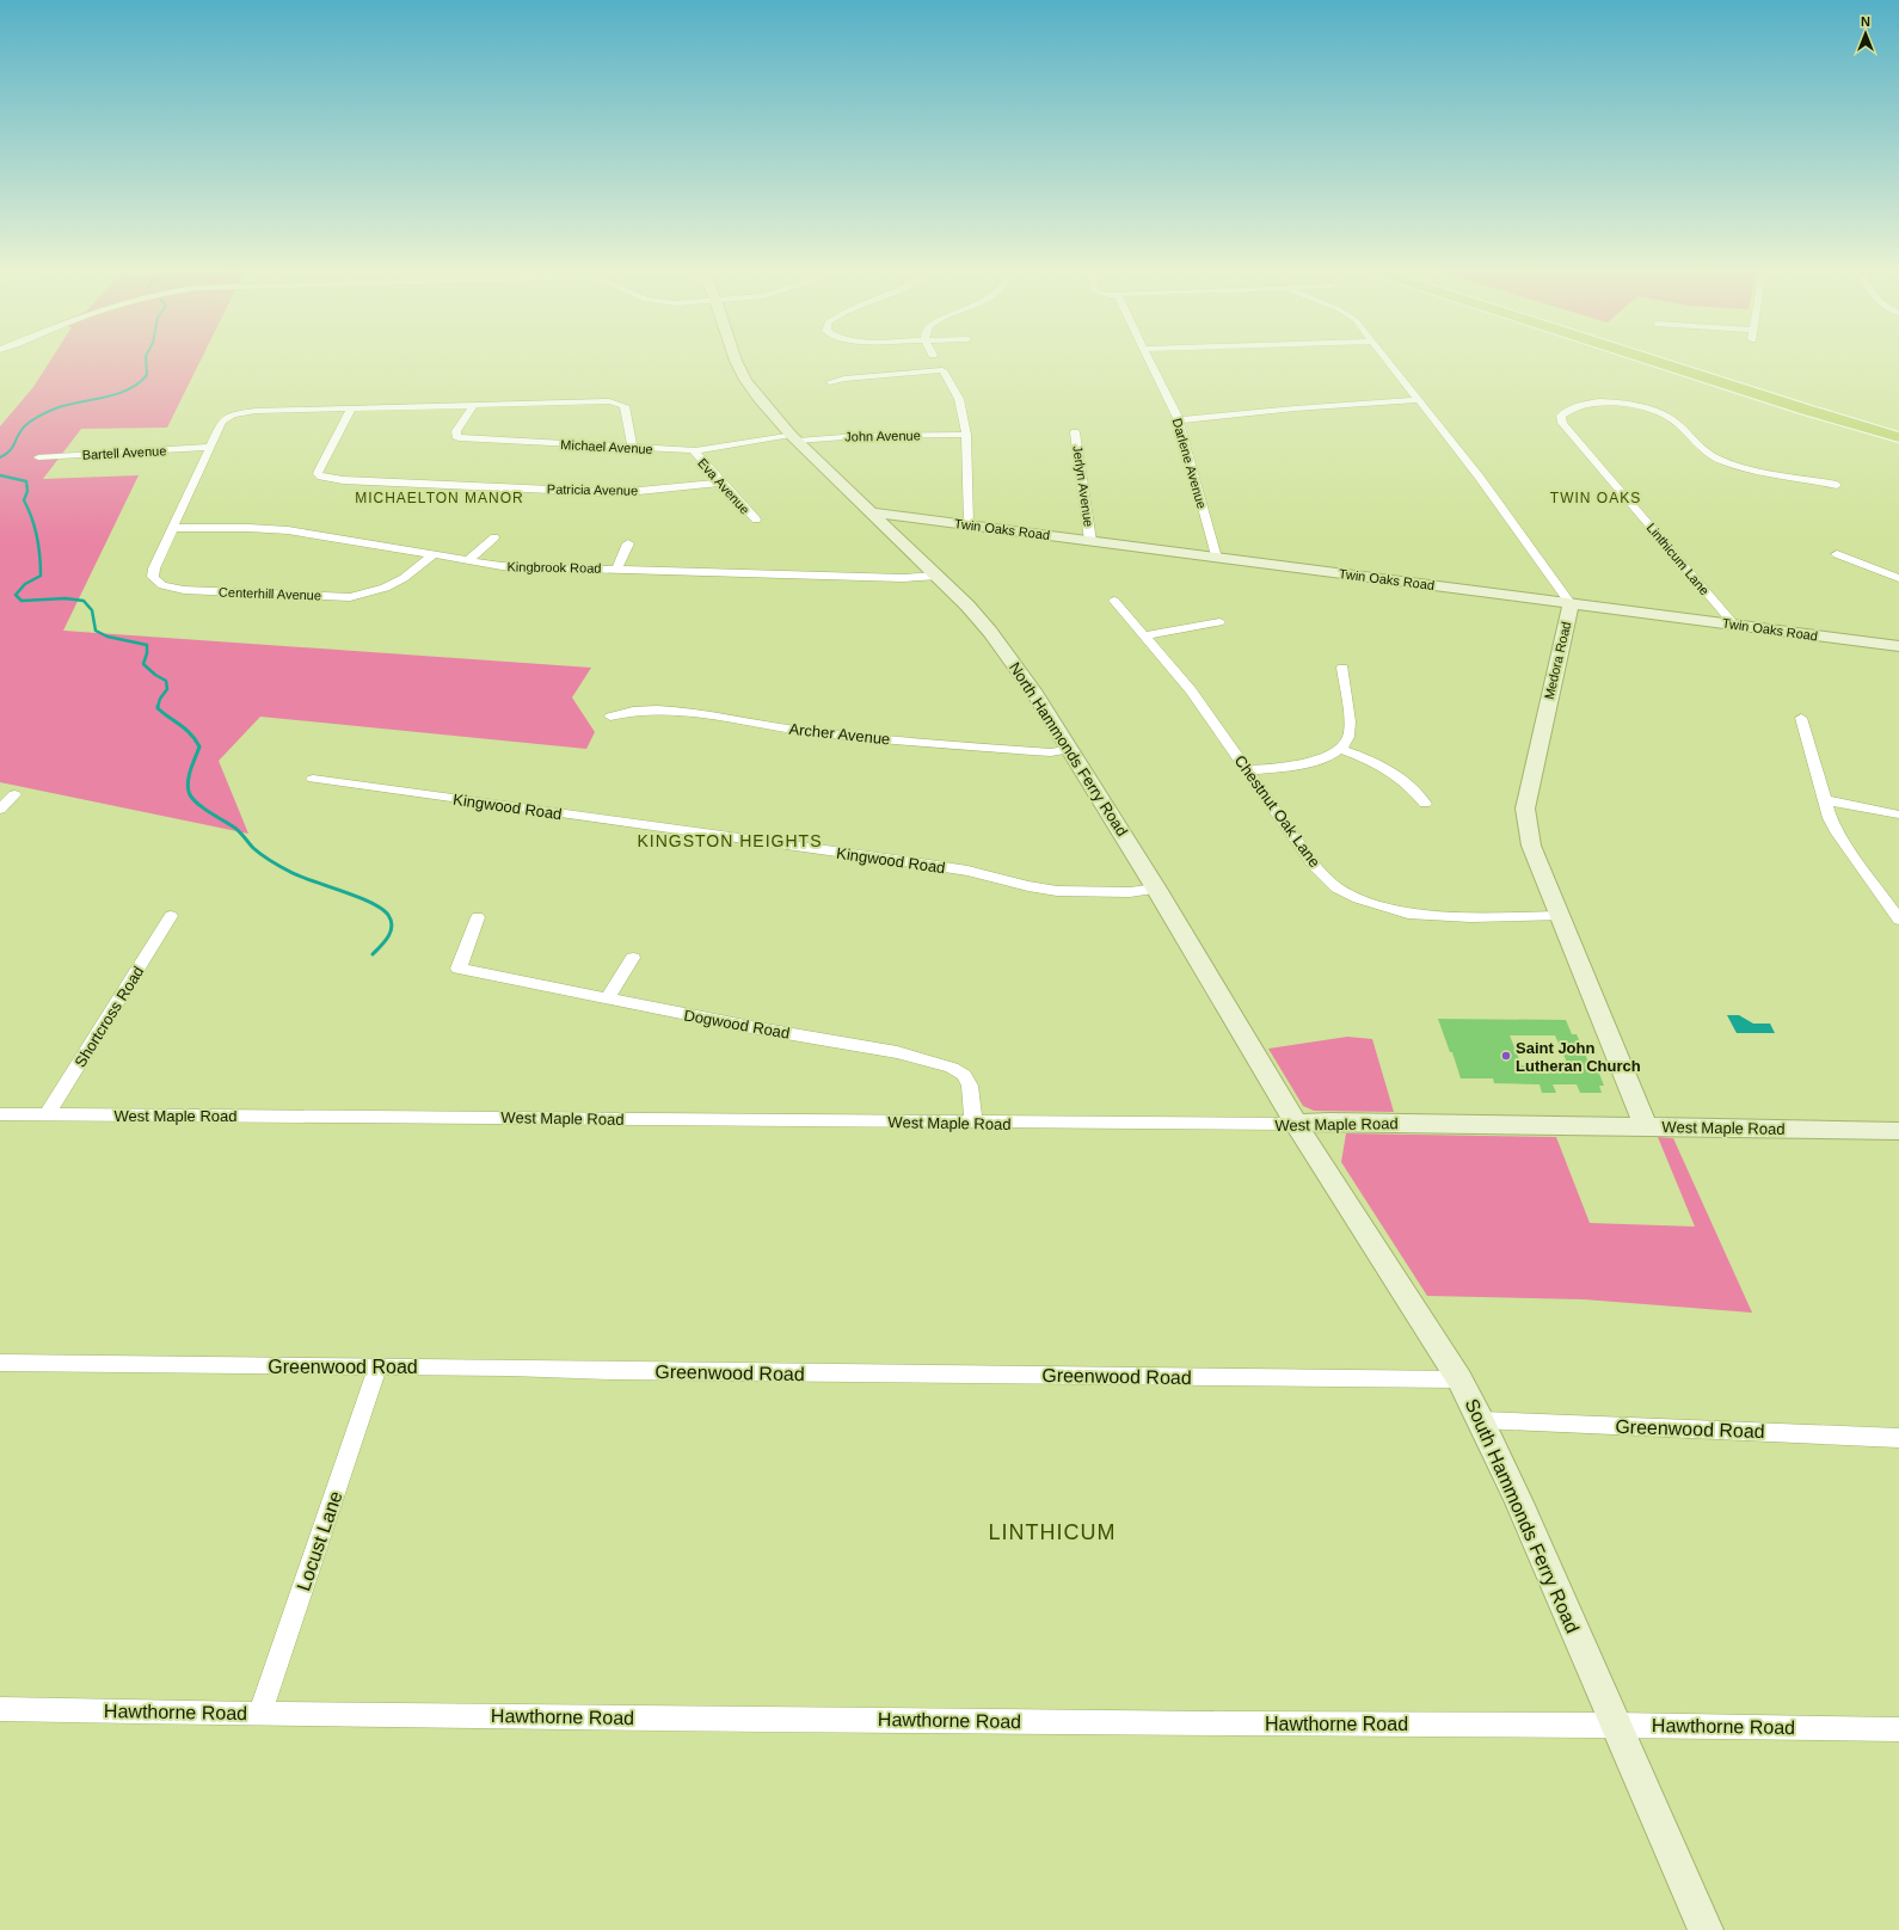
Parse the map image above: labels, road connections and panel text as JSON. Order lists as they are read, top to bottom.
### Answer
{
  "streets": {
    "street": [
      "John Avenue",
      "Michael Avenue",
      "Bartell Avenue",
      "Darlene Avenue",
      "Eva Avenue",
      "Jerlyn Avenue",
      "Patricia Avenue",
      "Twin Oaks Road",
      "Linthicum Lane",
      "Kingbrook Road",
      "Centerhill Avenue",
      "Medora Road",
      "Archer Avenue",
      "North Hammonds Ferry Road",
      "Kingwood Road",
      "Chestnut Oak Lane",
      "Shortcross Road",
      "Dogwood Road",
      "West Maple Road",
      "Greenwood Road",
      "South Hammonds Ferry Road",
      "Locust Lane",
      "Hawthorne Road"
    ]
  },
  "crossings": [
    ["John Avenue", "Michael Avenue"],
    ["John Avenue", "North Hammonds Ferry Road"],
    ["Michael Avenue", "Eva Avenue"],
    ["Michael Avenue", "North Hammonds Ferry Road"],
    ["Darlene Avenue", "Twin Oaks Road"],
    ["Eva Avenue", "Patricia Avenue"],
    ["Jerlyn Avenue", "Twin Oaks Road"],
    ["Twin Oaks Road", "Linthicum Lane"],
    ["Twin Oaks Road", "Medora Road"],
    ["Twin Oaks Road", "North Hammonds Ferry Road"],
    ["Kingbrook Road", "Centerhill Avenue"],
    ["Kingbrook Road", "North Hammonds Ferry Road"],
    ["Medora Road", "Chestnut Oak Lane"],
    ["Medora Road", "West Maple Road"],
    ["Archer Avenue", "North Hammonds Ferry Road"],
    ["North Hammonds Ferry Road", "Kingwood Road"],
    ["North Hammonds Ferry Road", "West Maple Road"],
    ["North Hammonds Ferry Road", "South Hammonds Ferry Road"],
    ["Shortcross Road", "West Maple Road"],
    ["Dogwood Road", "West Maple Road"],
    ["West Maple Road", "South Hammonds Ferry Road"],
    ["Greenwood Road", "South Hammonds Ferry Road"],
    ["Greenwood Road", "Locust Lane"],
    ["South Hammonds Ferry Road", "Hawthorne Road"],
    ["Locust Lane", "Hawthorne Road"]
  ],
  "districts": [
    "MICHAELTON MANOR",
    "TWIN OAKS",
    "KINGSTON HEIGHTS",
    "LINTHICUM"
  ],
  "places": ["Saint John Lutheran Church"],
  "north": "top"
}
